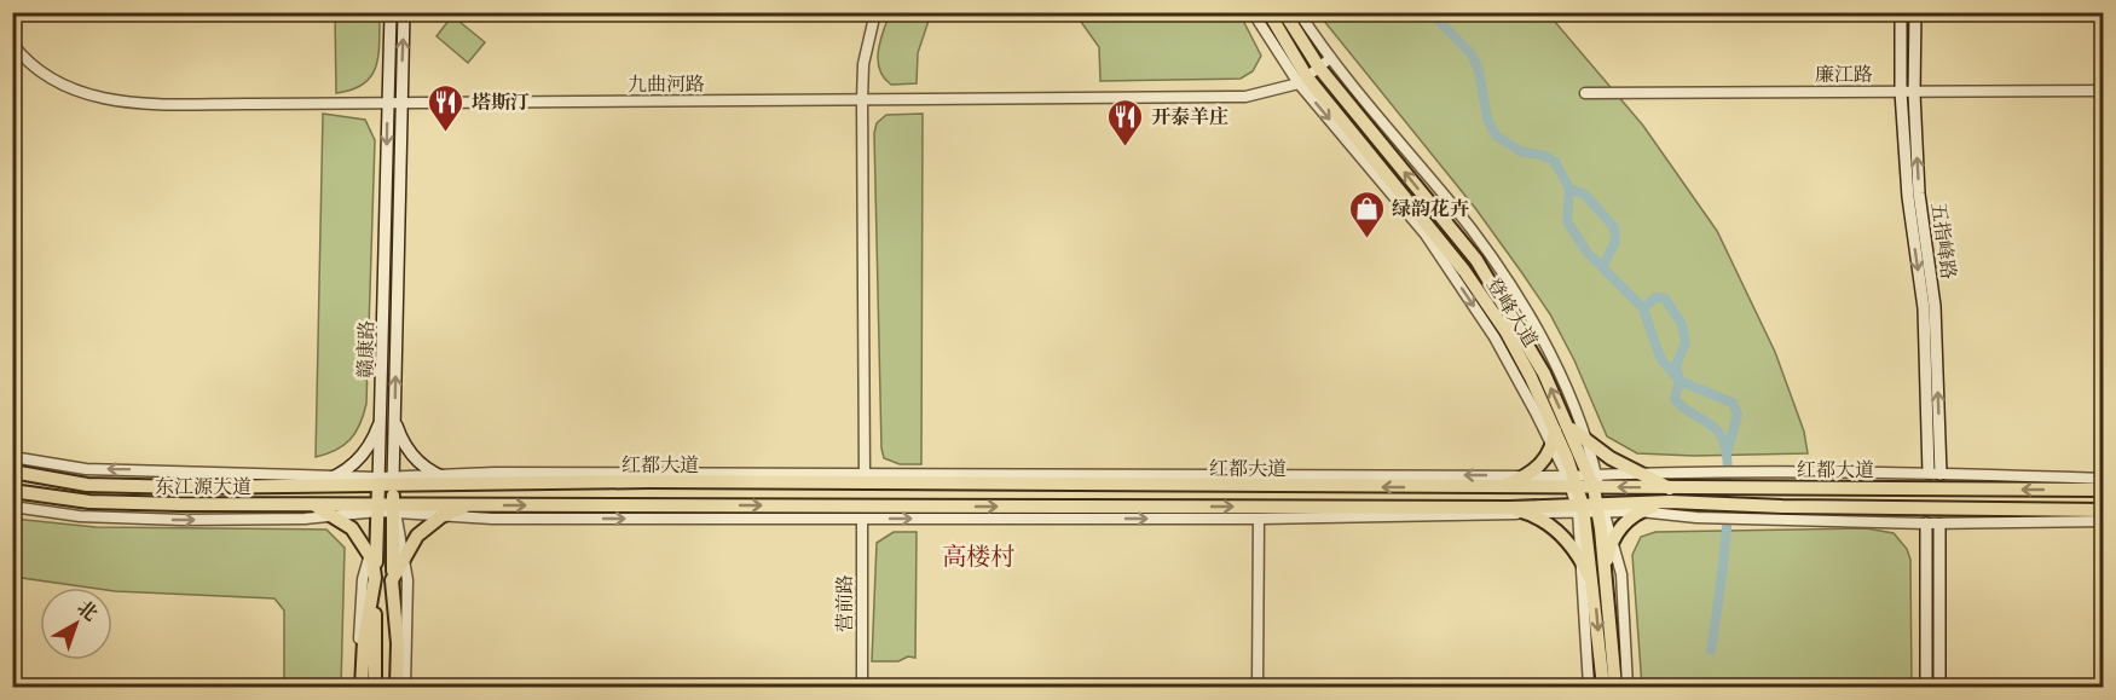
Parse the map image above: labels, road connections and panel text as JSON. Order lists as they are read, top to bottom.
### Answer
{
  "streets": {
    "main road": [
      "五指峰路",
      "登峰大道",
      "赣康路",
      "红都大道",
      "东江源大道"
    ],
    "street": ["廉江路", "九曲河路", "营前路"]
  },
  "crossings": [
    ["廉江路", "五指峰路"],
    ["九曲河路", "登峰大道"],
    ["九曲河路", "赣康路"],
    ["登峰大道", "红都大道"],
    ["赣康路", "红都大道"],
    ["赣康路", "东江源大道"],
    ["红都大道", "东江源大道"]
  ],
  "districts": ["高楼村"],
  "places": {
    "restaurant": ["塔斯汀", "开泰羊庄"],
    "shop": ["绿韵花卉"]
  },
  "north": "top right"
}
